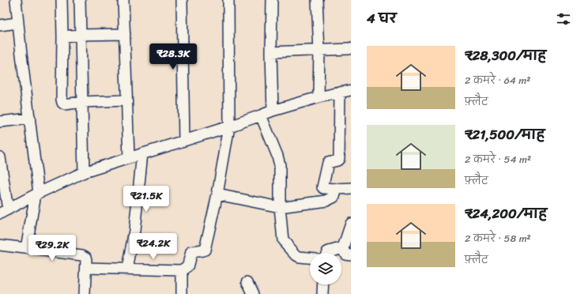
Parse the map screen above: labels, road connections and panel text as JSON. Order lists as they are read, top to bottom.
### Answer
{
  "page": {
    "heading": "4 घर",
    "list": [
      {
        "name": "₹28,300/माह",
        "note": "2 कमरे · 64 m² · फ़्लैट"
      },
      {
        "name": "₹21,500/माह",
        "note": "2 कमरे · 54 m² · फ़्लैट"
      },
      {
        "name": "₹24,200/माह",
        "note": "2 कमरे · 58 m² · फ़्लैट"
      }
    ],
    "price": [
      "₹28.3K",
      "₹21.5K",
      "₹24.2K",
      "₹29.2K"
    ]
  }
}
